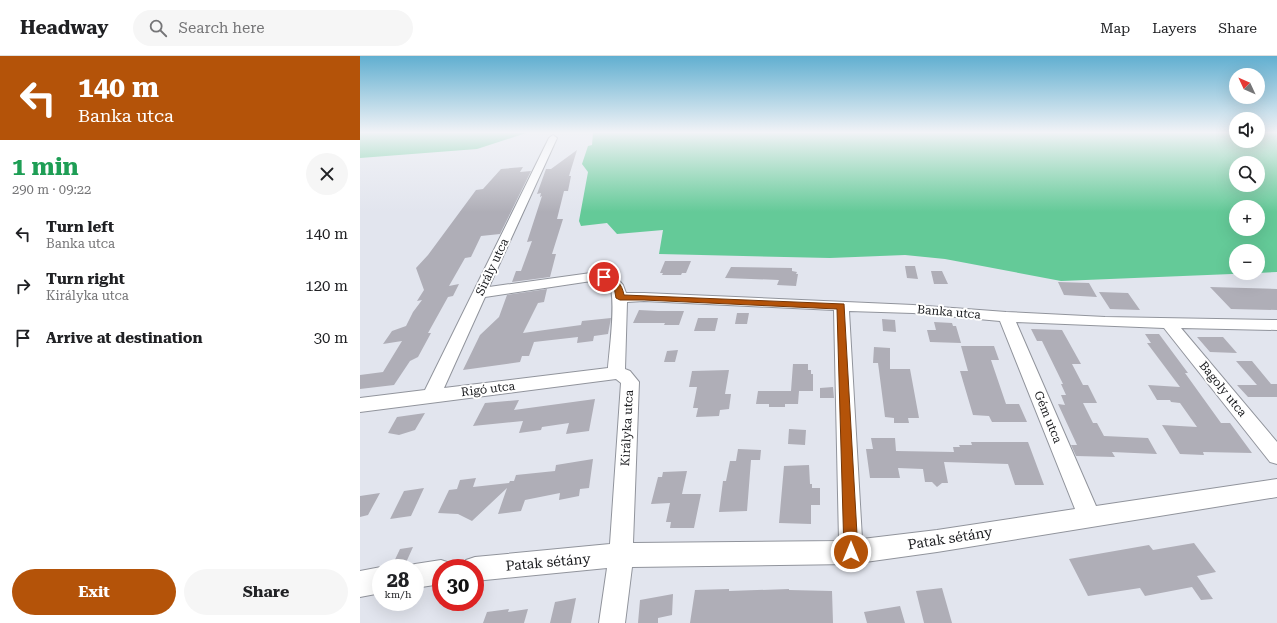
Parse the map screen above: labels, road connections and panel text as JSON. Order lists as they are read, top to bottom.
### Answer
{
  "streets": {
    "street": [
      "Sirály utca",
      "Banka utca",
      "Rigó utca",
      "Bagoly utca",
      "Gém utca",
      "Királyka utca",
      "Patak sétány"
    ]
  },
  "crossings": [
    ["Sirály utca", "Rigó utca"],
    ["Sirály utca", "Királyka utca"],
    ["Banka utca", "Bagoly utca"],
    ["Banka utca", "Gém utca"],
    ["Banka utca", "Királyka utca"],
    ["Rigó utca", "Királyka utca"],
    ["Gém utca", "Patak sétány"],
    ["Királyka utca", "Patak sétány"]
  ],
  "north": "top left",
  "page": {
    "header": "Headway",
    "search": "Search here",
    "nav": ["Map", "Layers", "Share"],
    "turn": ["140 m", "Banka utca"],
    "map_buttons": ["+", "−"],
    "heading": ["1 min", "290 m · 09:22"],
    "list": [
      {
        "name": "Turn left",
        "note": "Banka utca",
        "value": "140 m"
      },
      {
        "name": "Turn right",
        "note": "Királyka utca",
        "value": "120 m"
      },
      {
        "name": "Arrive at destination",
        "value": "30 m"
      }
    ],
    "speed": "28 km/h",
    "limit": "30",
    "buttons": ["Exit", "Share"]
  }
}
